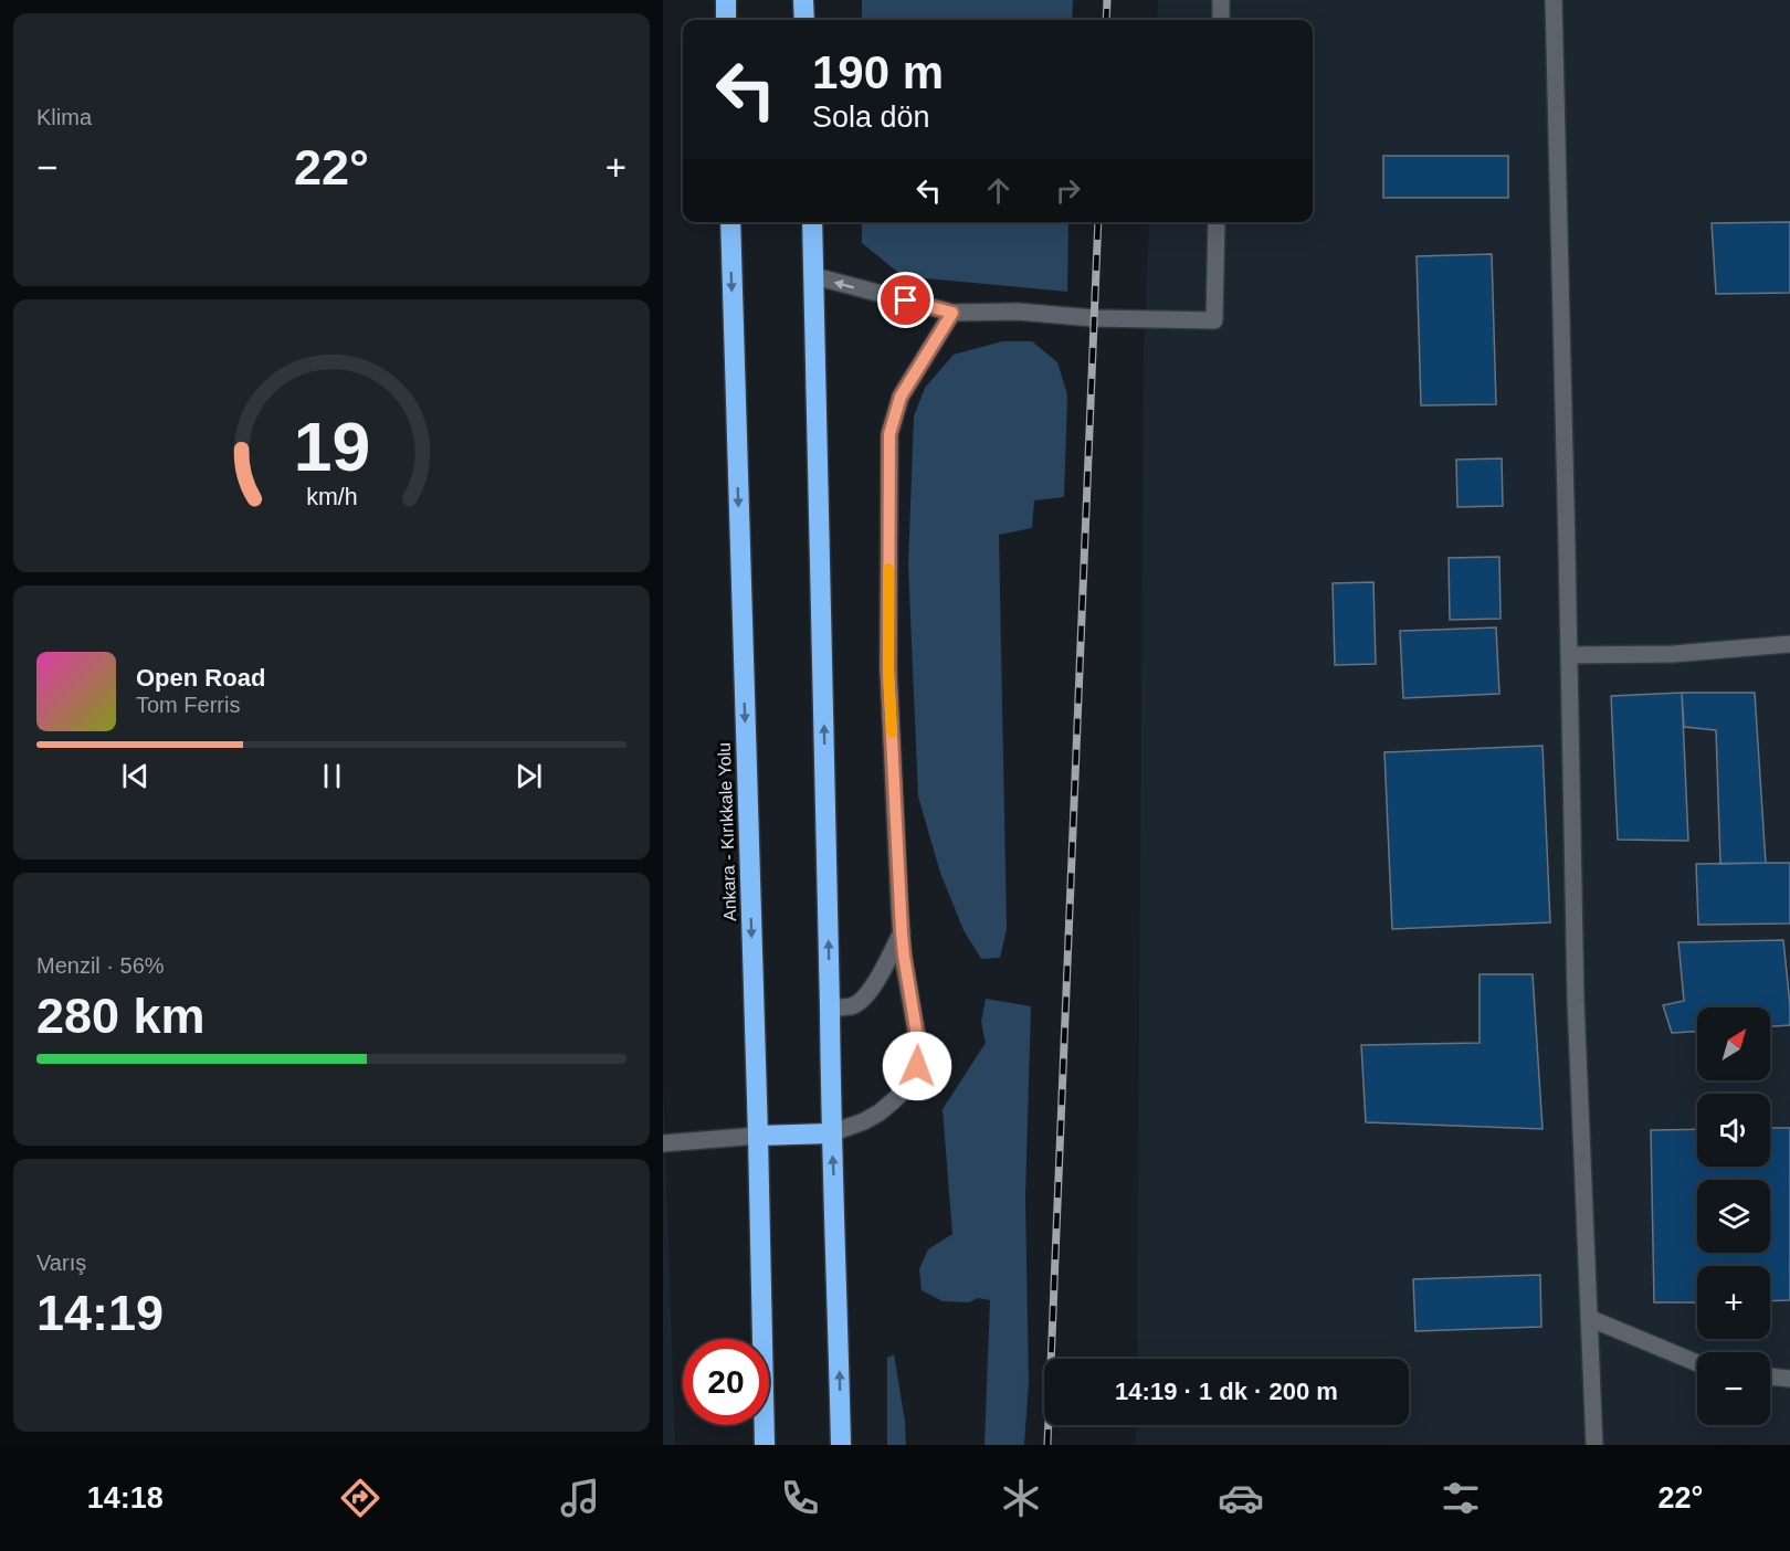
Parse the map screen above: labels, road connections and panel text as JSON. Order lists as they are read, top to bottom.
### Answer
{
  "streets": {
    "highway": ["Ankara - Kırıkkale Yolu"]
  },
  "north": "top right",
  "page": {
    "tile": [
      "Klima",
      ["Menzil · 56%", "280 km"],
      ["Varış", "14:19"]
    ],
    "turn": ["190 m", "Sola dön"],
    "heat": ["−", "22°", "+"],
    "song": ["Open Road", "Tom Ferris"],
    "map_buttons": ["+", "−"],
    "limit": "20",
    "trip": "14:19 · 1 dk · 200 m",
    "tabs": ["14:18", "22°"],
    "gauge": ["19", "km/h"]
  }
}
